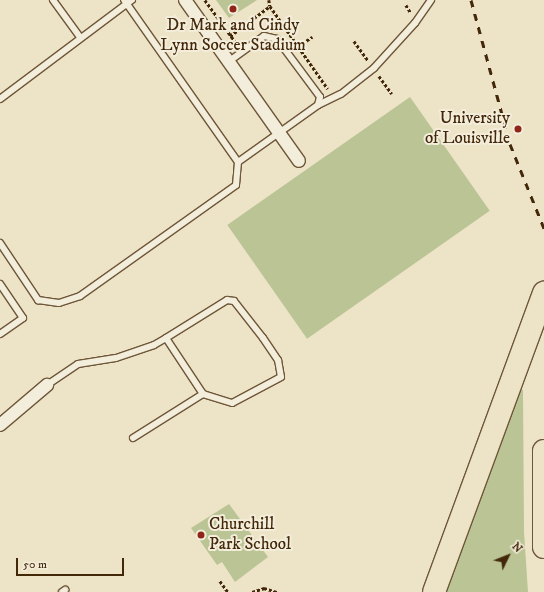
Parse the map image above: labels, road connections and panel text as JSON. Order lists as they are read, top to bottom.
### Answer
{
  "places": ["Dr Mark and Cindy Lynn Soccer Stadium", "University of Louisville", "Churchill Park School"],
  "scale_bar": "50 m",
  "north": "top right"
}
